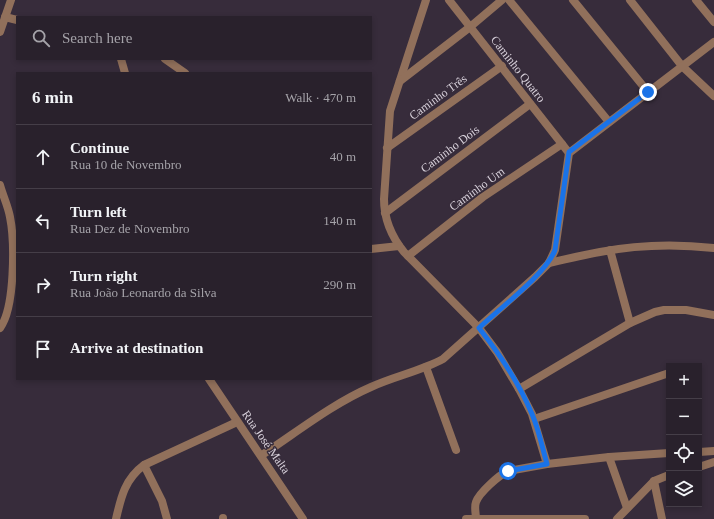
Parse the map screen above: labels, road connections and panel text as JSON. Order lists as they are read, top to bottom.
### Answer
{
  "streets": {
    "street": [
      "Caminho Quatro",
      "Caminho Três",
      "Caminho Dois",
      "Caminho Um",
      "Rua José Malta"
    ]
  },
  "crossings": [
    ["Caminho Quatro", "Caminho Três"],
    ["Caminho Quatro", "Caminho Dois"],
    ["Caminho Quatro", "Caminho Um"]
  ],
  "page": {
    "search": "Search here",
    "heading": ["6 min", "Walk · 470 m"],
    "list": [
      ["Continue", "Rua 10 de Novembro", "40 m"],
      ["Turn left", "Rua Dez de Novembro", "140 m"],
      ["Turn right", "Rua João Leonardo da Silva", "290 m"],
      "Arrive at destination"
    ],
    "map_buttons": ["+", "−"]
  }
}
